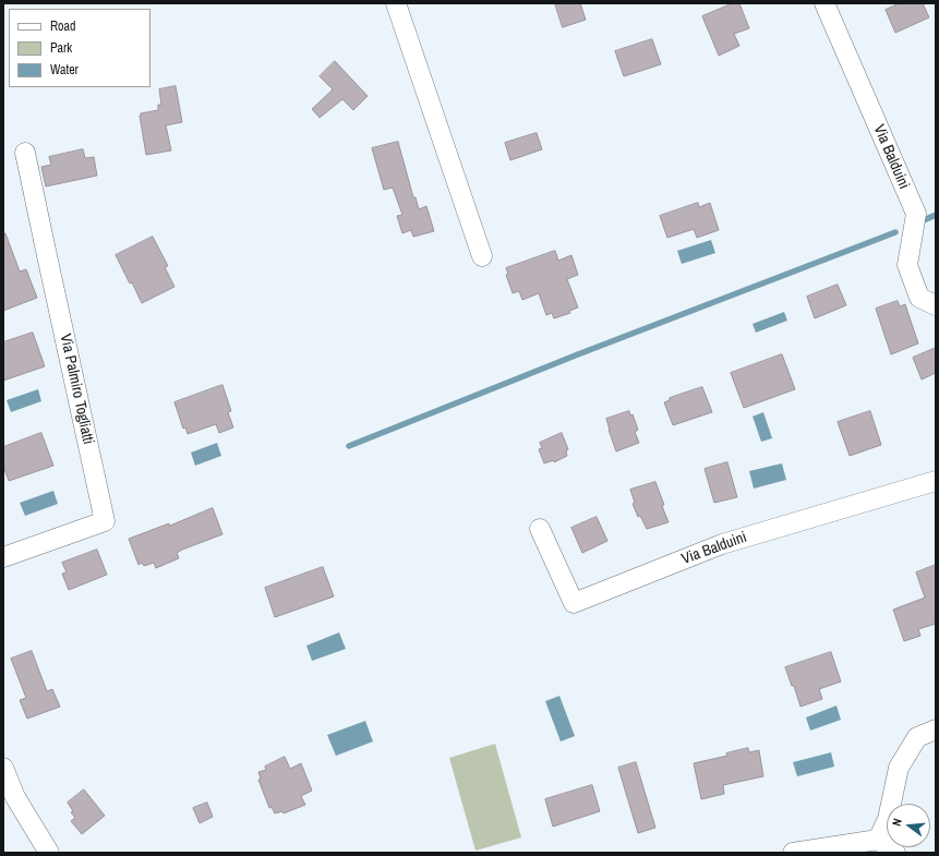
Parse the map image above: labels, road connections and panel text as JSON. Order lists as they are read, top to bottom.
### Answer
{
  "streets": {
    "street": ["Via Balduini", "Via Palmiro Togliatti"]
  },
  "legend": ["Road", "Park", "Water"],
  "north": "left"
}
